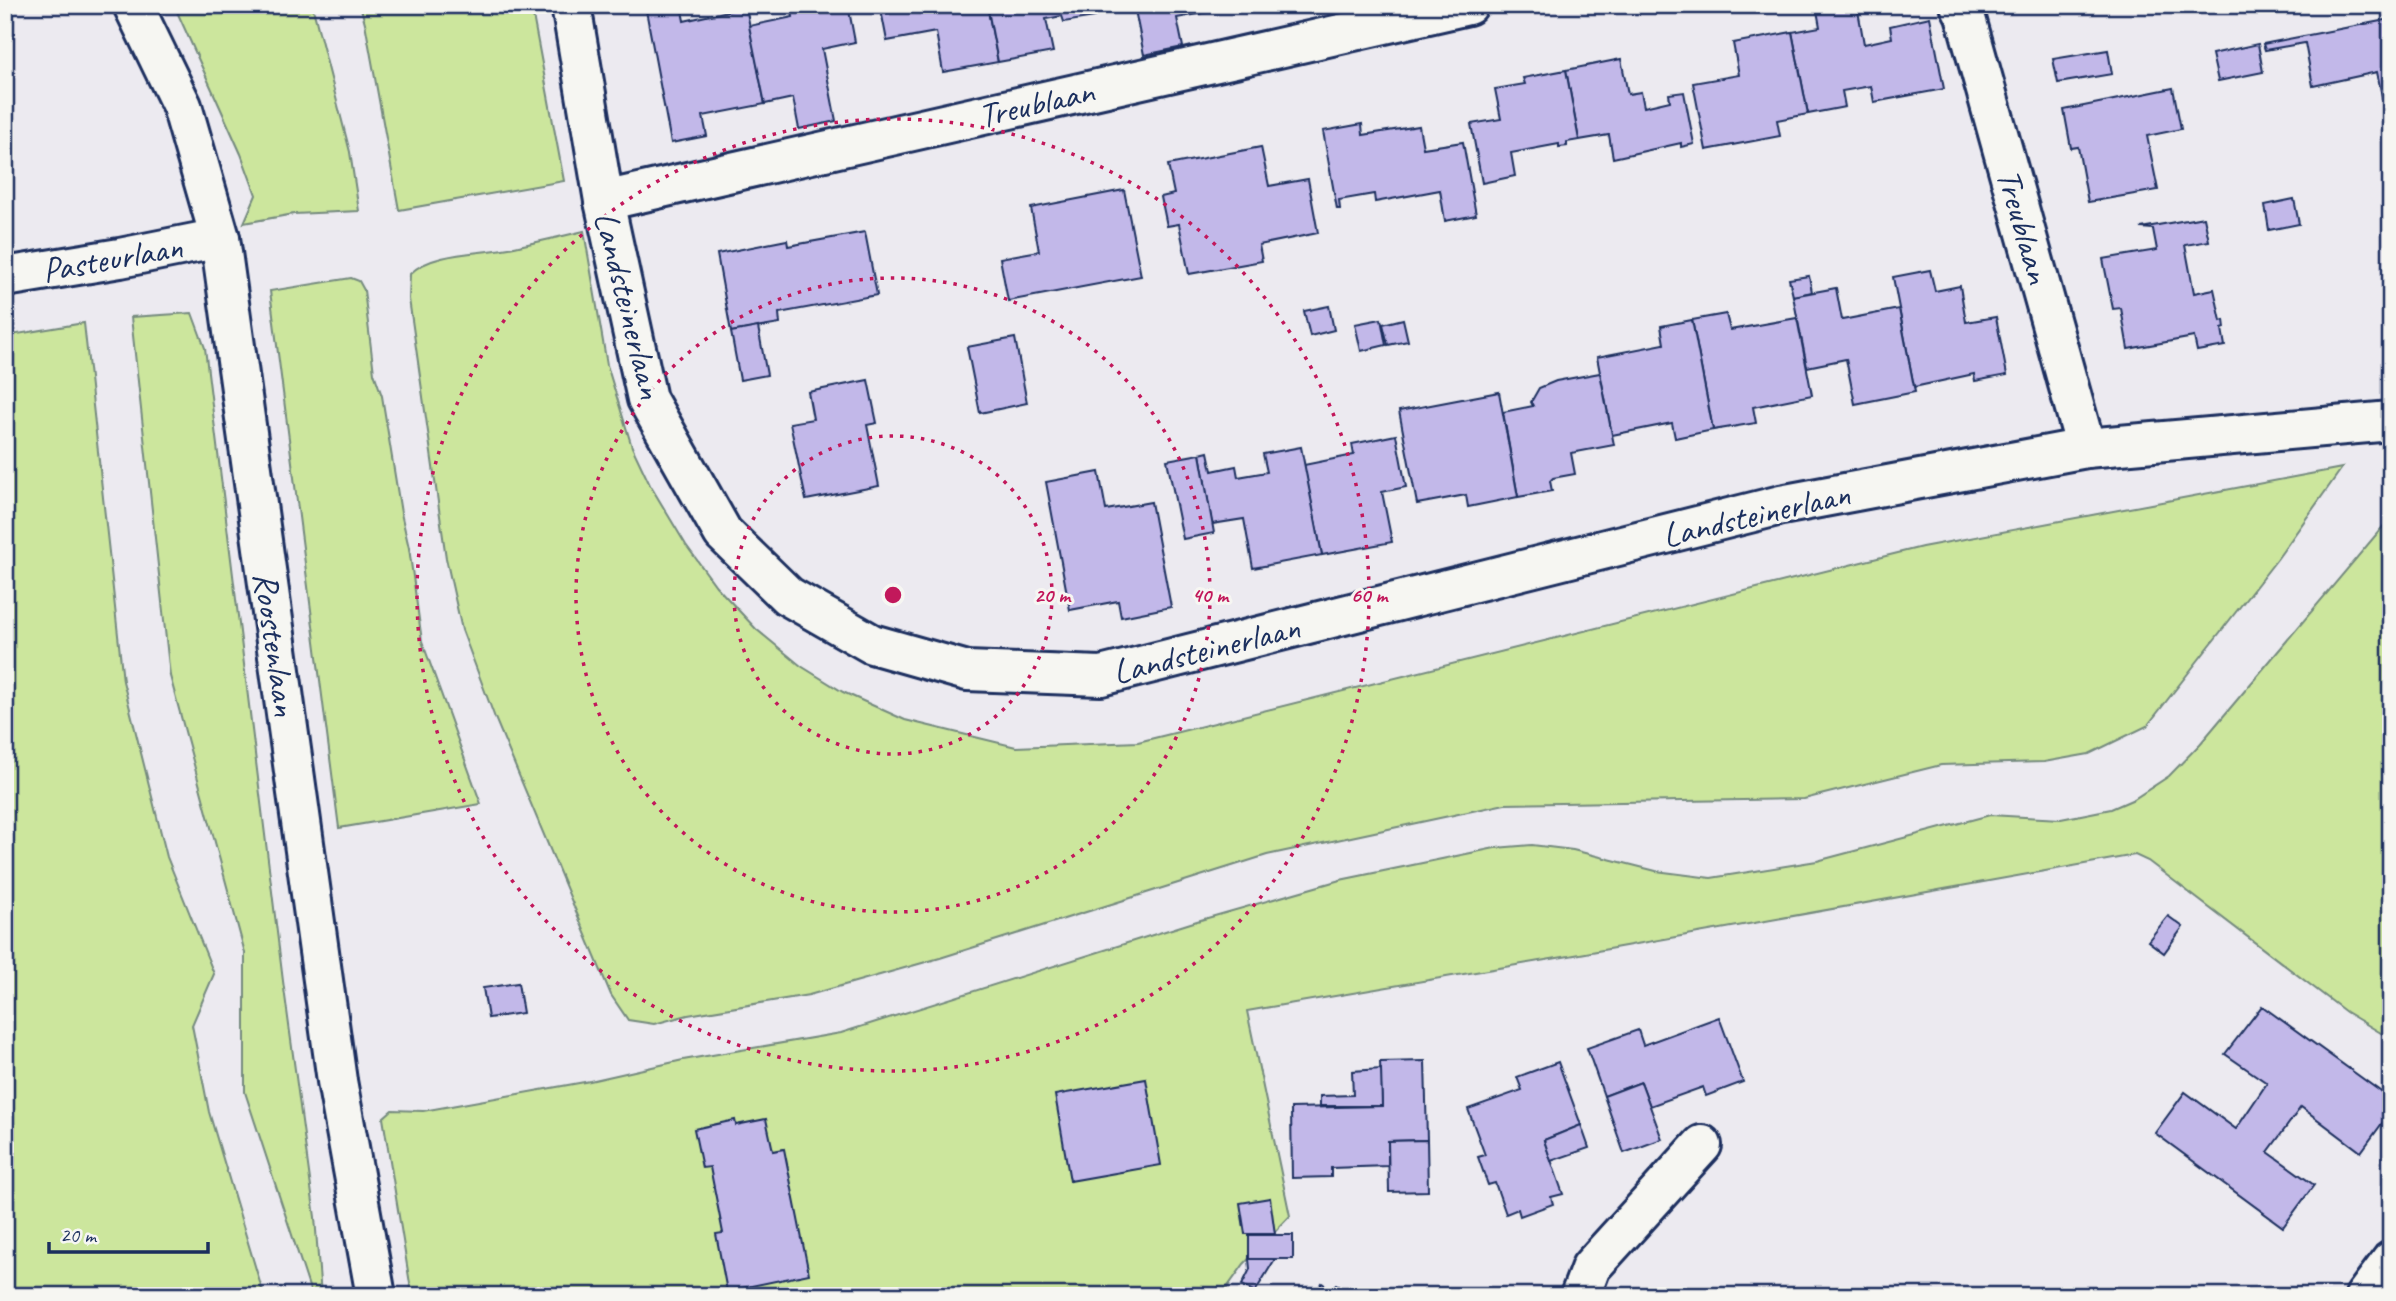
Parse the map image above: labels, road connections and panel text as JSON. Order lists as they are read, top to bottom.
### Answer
{
  "streets": {
    "street": [
      "Treublaan",
      "Pasteurlaan",
      "Landsteinerlaan",
      "Roostenlaan"
    ]
  },
  "crossings": [
    ["Treublaan", "Landsteinerlaan"],
    ["Pasteurlaan", "Roostenlaan"]
  ],
  "scale_bar": "20 m",
  "rings": ["20 m", "40 m", "60 m"]
}
